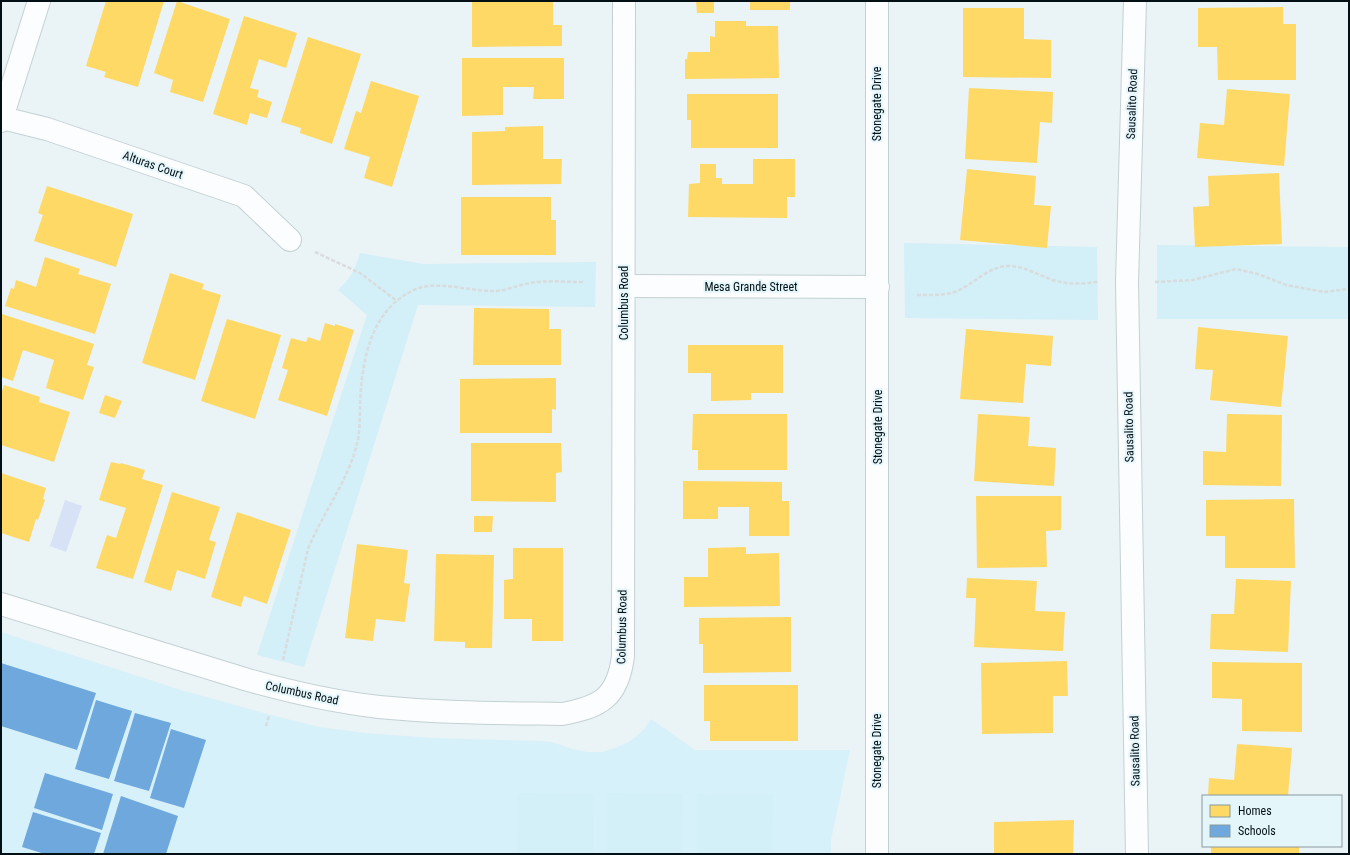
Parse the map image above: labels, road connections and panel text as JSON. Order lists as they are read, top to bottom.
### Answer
{
  "streets": {
    "street": [
      "Stonegate Drive",
      "Sausalito Road",
      "Alturas Court",
      "Mesa Grande Street",
      "Columbus Road"
    ]
  },
  "crossings": [
    ["Stonegate Drive", "Mesa Grande Street"],
    ["Mesa Grande Street", "Columbus Road"]
  ],
  "legend": ["Homes", "Schools"]
}
